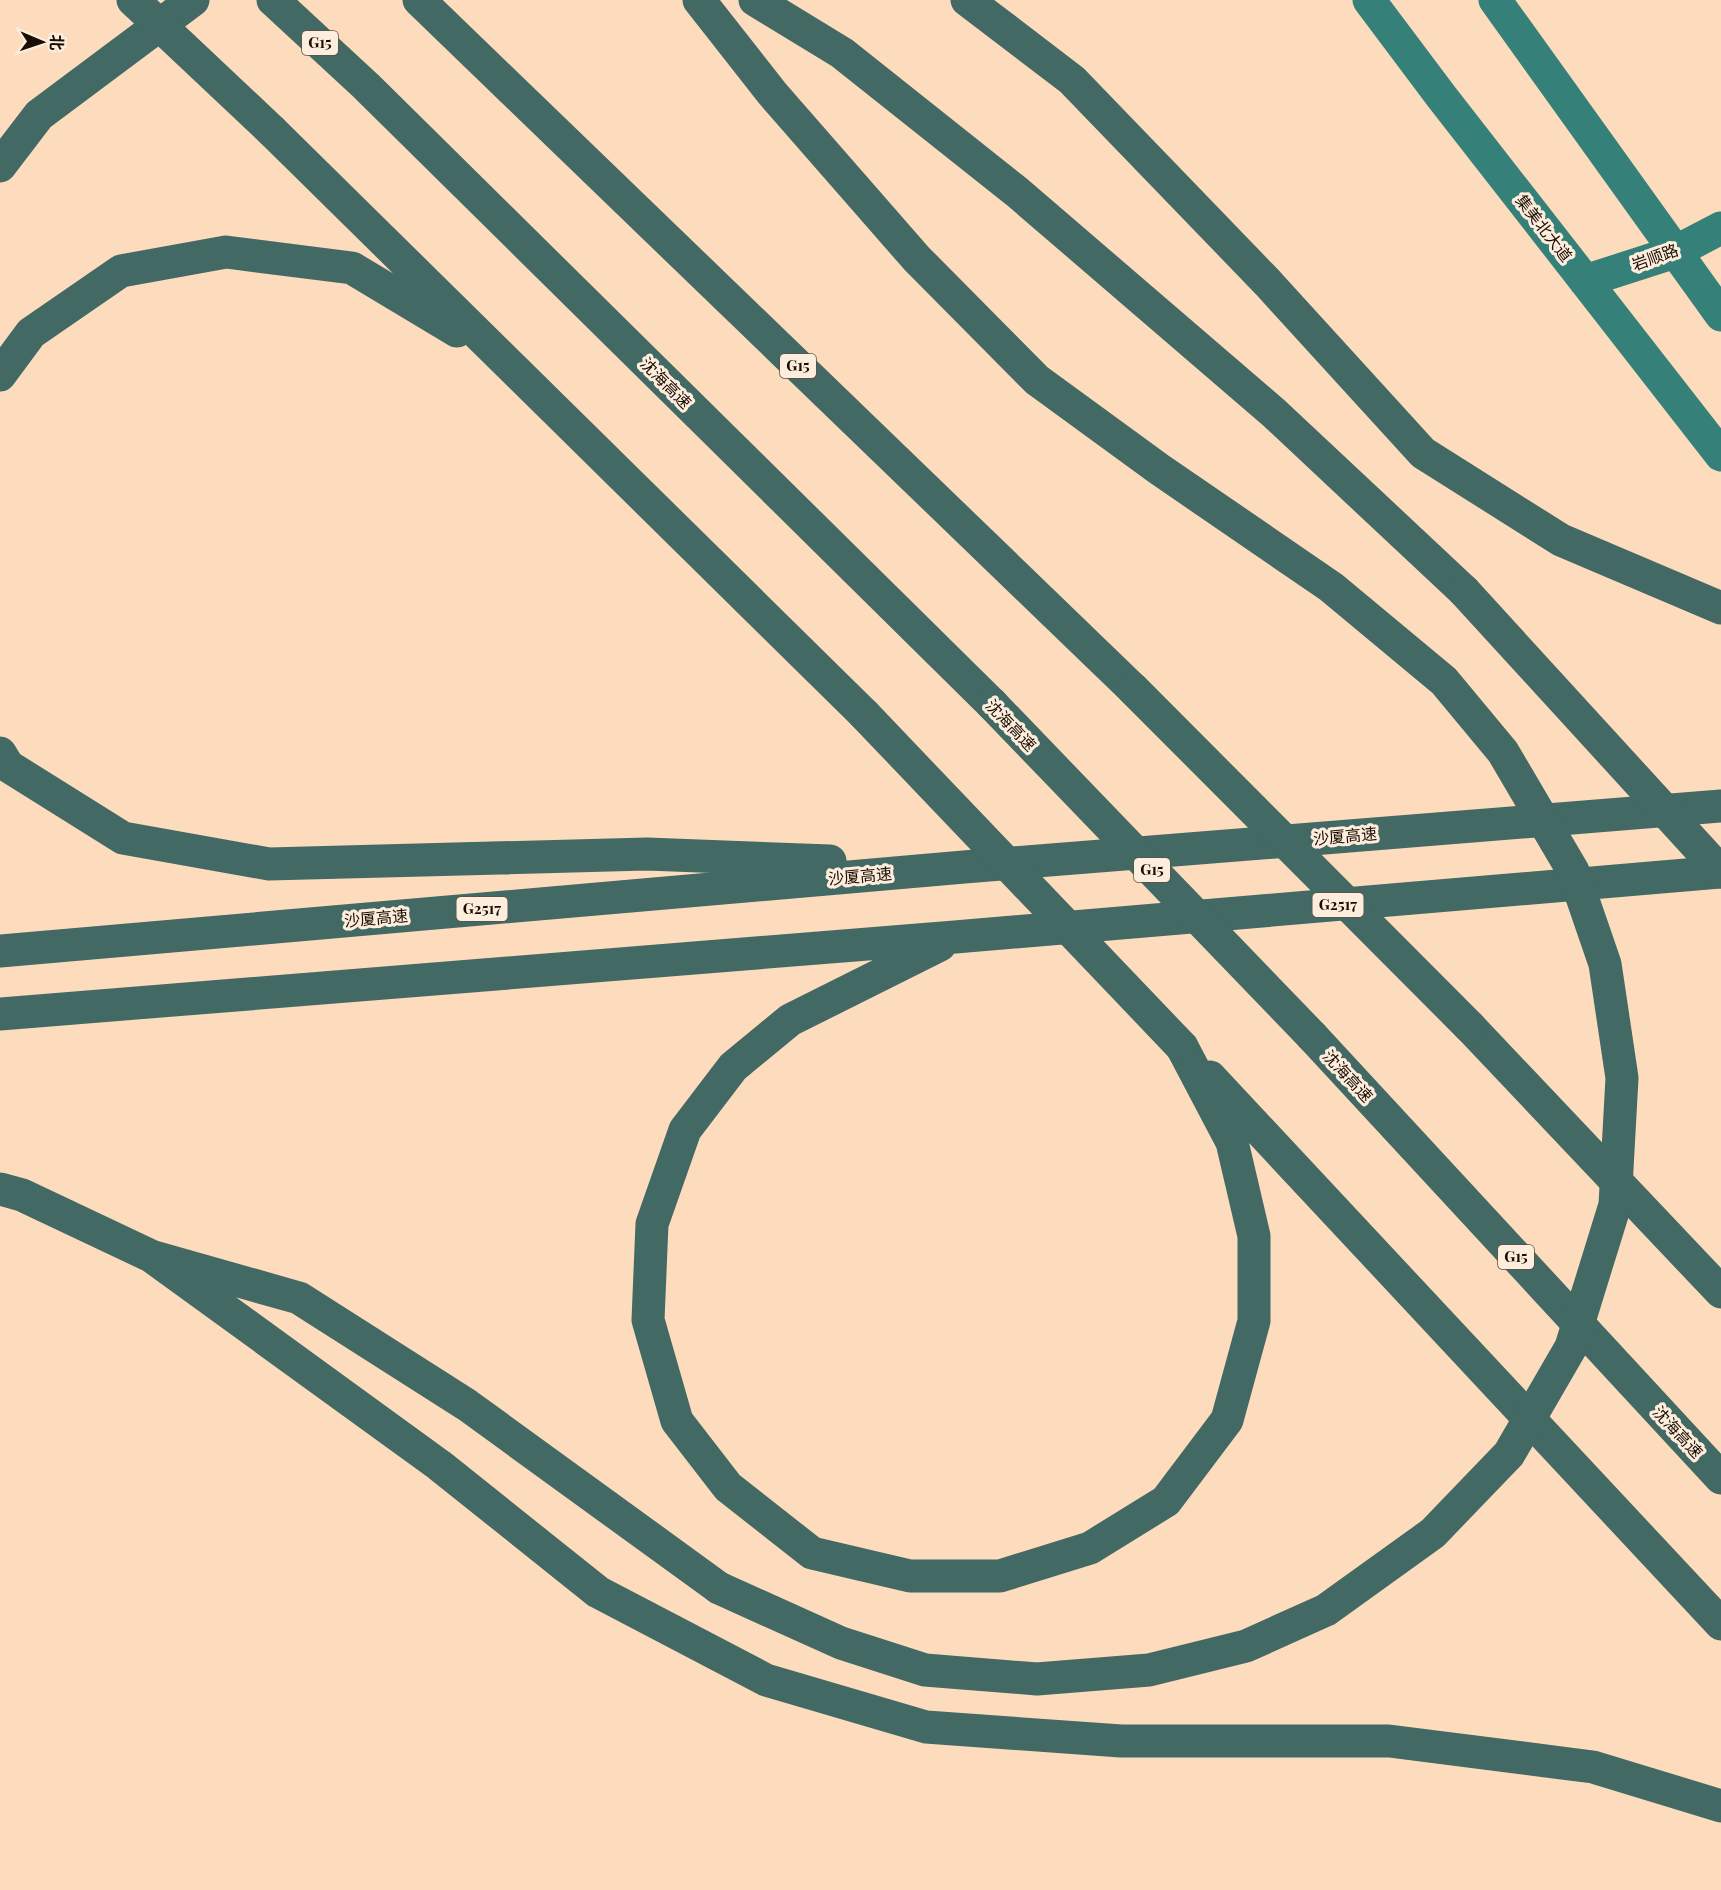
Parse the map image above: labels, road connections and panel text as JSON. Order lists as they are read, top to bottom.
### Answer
{
  "streets": {
    "highway": [
      "G15",
      "沈海高速",
      "沙厦高速",
      "G2517"
    ],
    "main road": ["集美北大道", "岩顺路"]
  },
  "crossings": [
    ["集美北大道", "岩顺路"]
  ],
  "north": "right"
}
